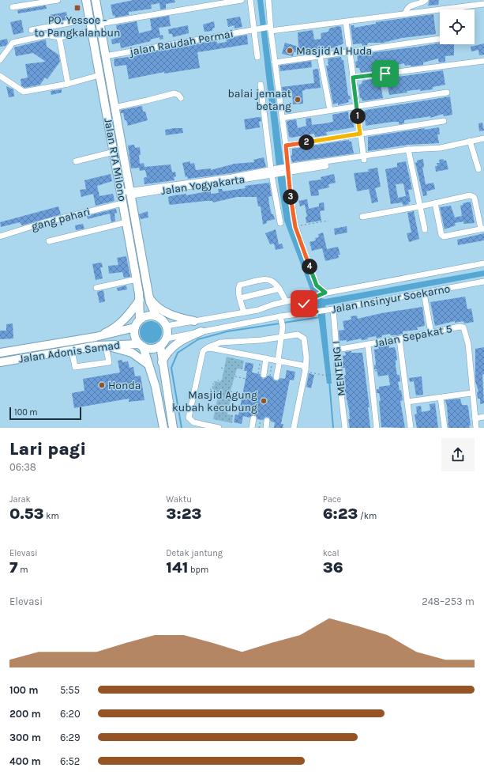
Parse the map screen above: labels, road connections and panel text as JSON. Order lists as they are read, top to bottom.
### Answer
{
  "streets": {
    "highway": ["Jalan RTA Milono", "Jalan Adonis Samad"],
    "street": [
      "jalan Raudah Permai",
      "gang pahari",
      "Jalan Insinyur Soekarno",
      "Jalan Sepakat 5",
      "MENTENG I"
    ]
  },
  "crossings": [
    ["jalan Raudah Permai", "Jalan RTA Milono"],
    ["Jalan RTA Milono", "gang pahari"],
    ["Jalan RTA Milono", "Jalan Insinyur Soekarno"],
    ["Jalan RTA Milono", "Jalan Adonis Samad"],
    ["Jalan Insinyur Soekarno", "Jalan Adonis Samad"],
    ["Jalan Insinyur Soekarno", "MENTENG I"],
    ["Jalan Sepakat 5", "MENTENG I"]
  ],
  "places": {
    "transit": ["PO. Yessoe - to Pangkalanbun"],
    "other": [
      "Masjid Al Huda",
      "balai jemaat betang",
      "Honda",
      "Masjid Agung kubah kecubung"
    ]
  },
  "scale_bar": "100 m",
  "page": {
    "pins": [
      "1",
      "2",
      "3",
      "4"
    ],
    "scale": "100 m",
    "heading": ["Lari pagi", "06:38"],
    "stats": [
      ["Jarak", "0.53 km"],
      ["Waktu", "3:23"],
      ["Pace", "6:23 /km"],
      ["Elevasi", "7 m"],
      ["Detak jantung", "141 bpm"],
      ["kcal", "36"]
    ],
    "chart": ["Elevasi", "248–253 m"],
    "list": [
      {
        "name": "100 m",
        "note": "5:55"
      },
      {
        "name": "200 m",
        "note": "6:20"
      },
      {
        "name": "300 m",
        "note": "6:29"
      },
      {
        "name": "400 m",
        "note": "6:52"
      }
    ]
  }
}
